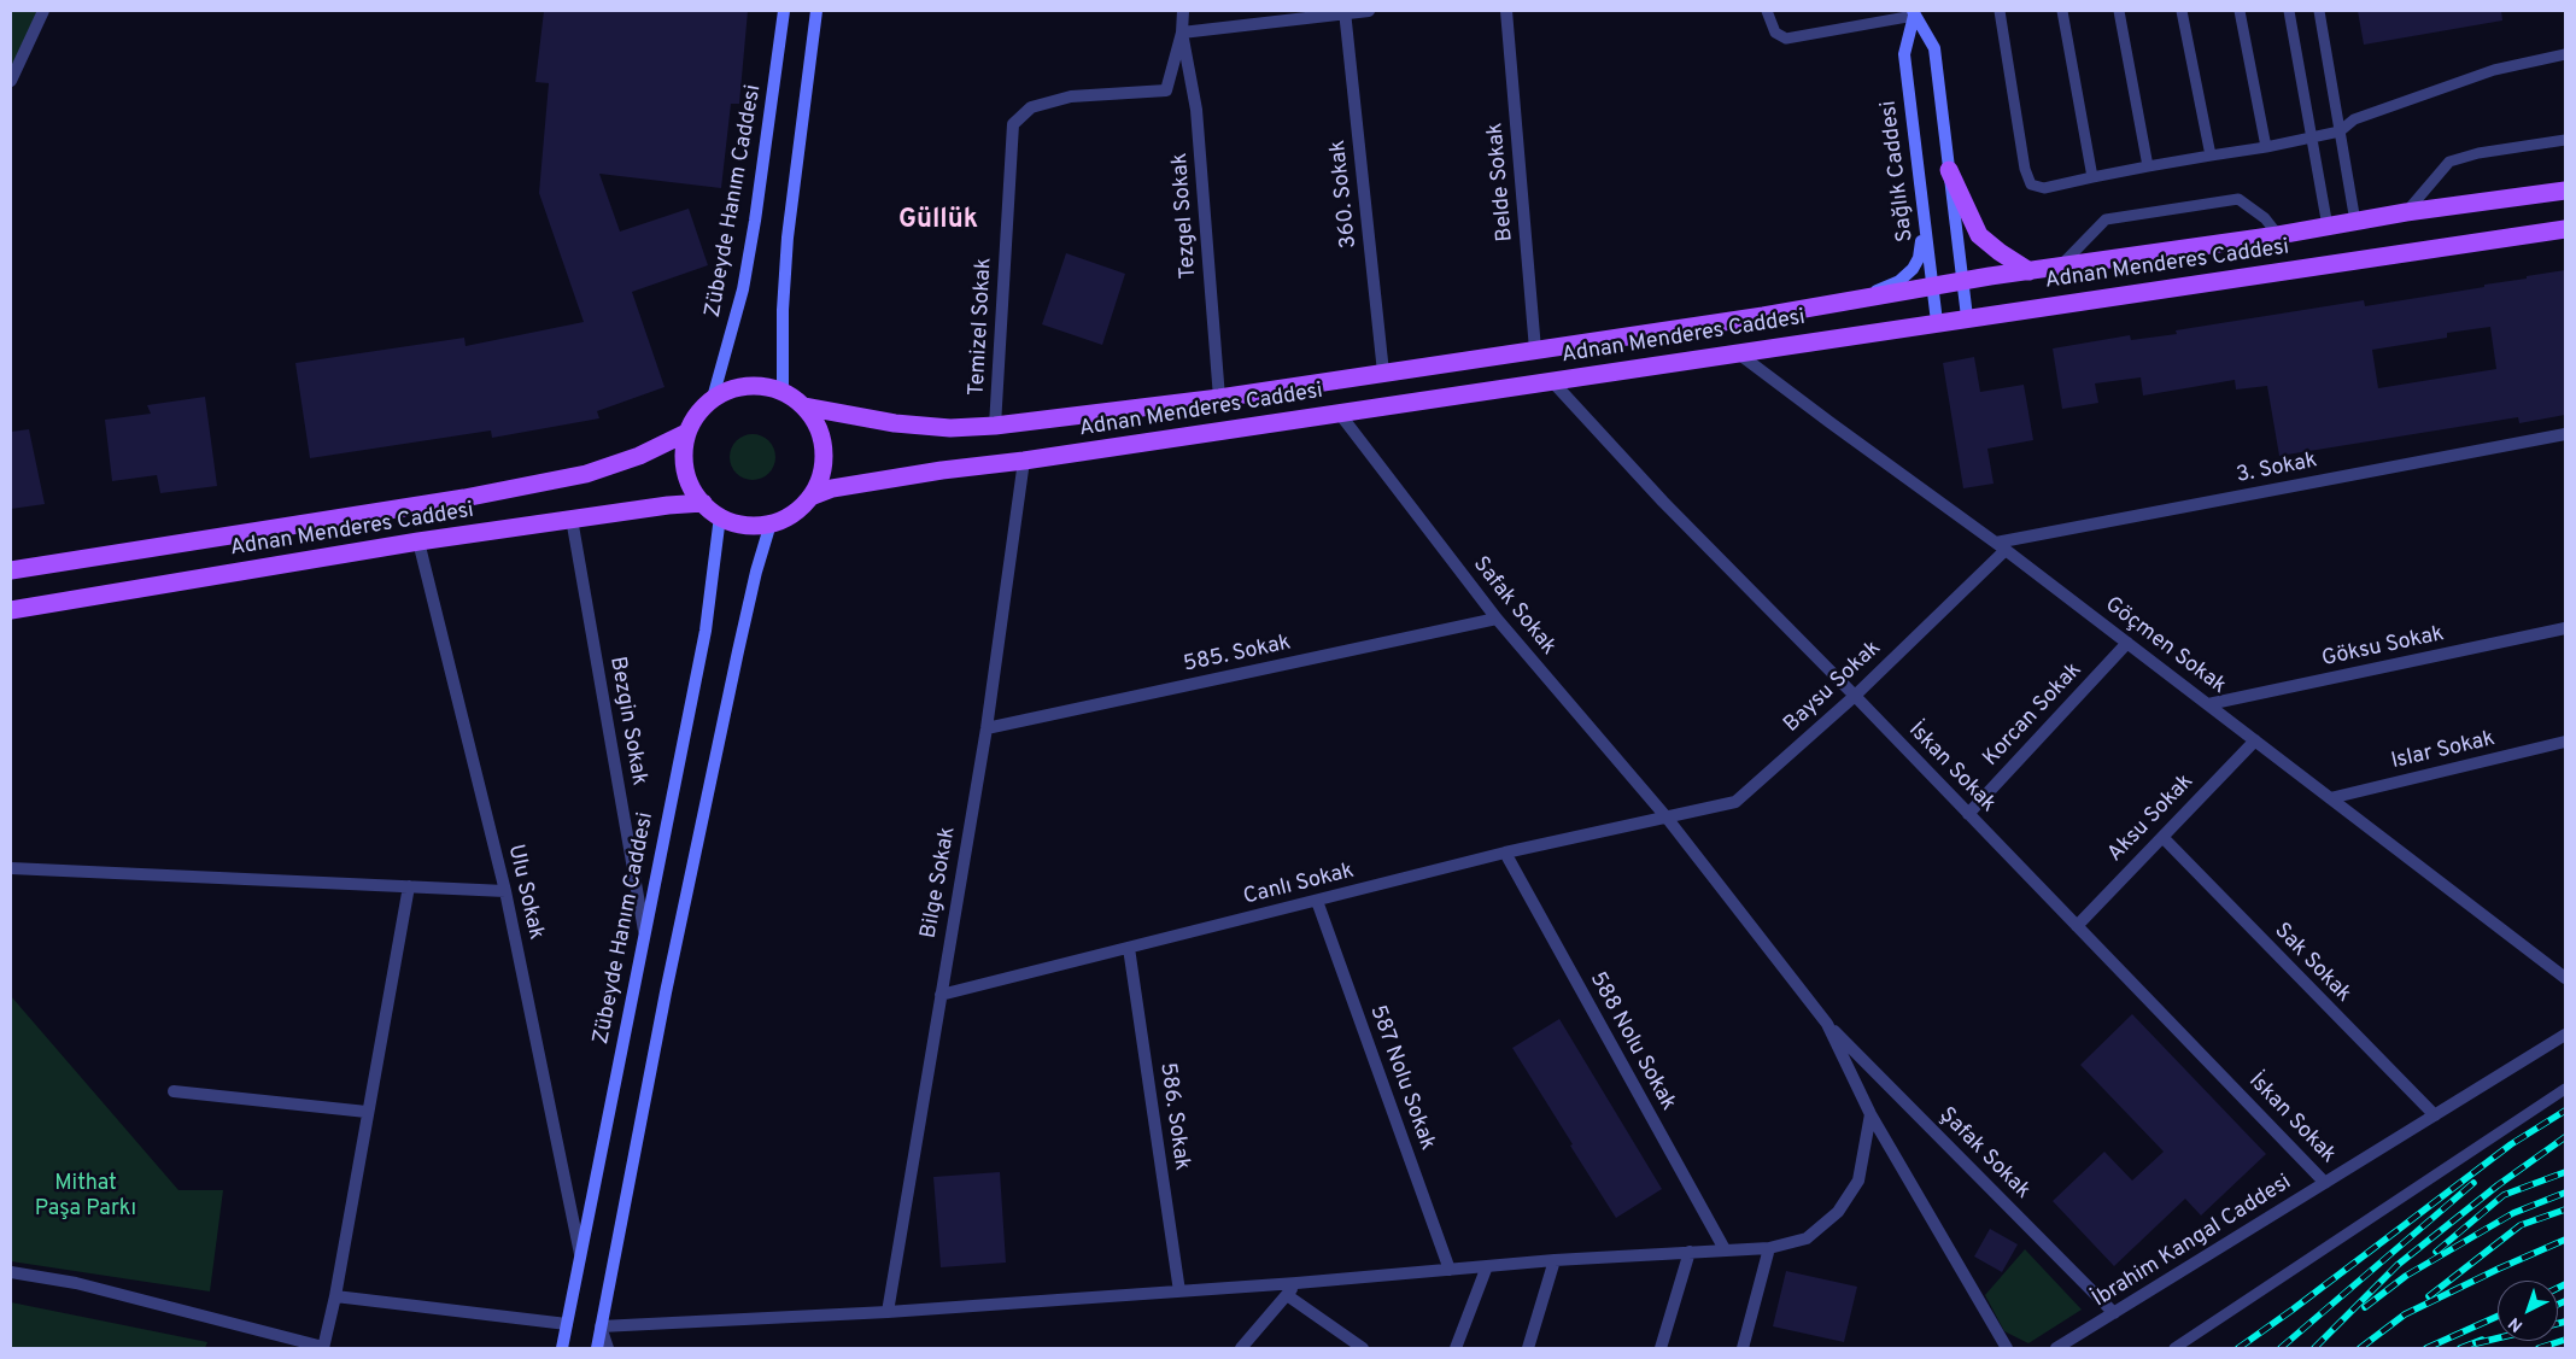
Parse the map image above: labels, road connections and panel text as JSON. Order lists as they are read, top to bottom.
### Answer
{
  "streets": {
    "main road": ["Sağlık Caddesi", "Zübeyde Hanım Caddesi", "Adnan Menderes Caddesi"],
    "street": [
      "Belde Sokak",
      "360. Sokak",
      "Tezgel Sokak",
      "Temizel Sokak",
      "3. Sokak",
      "Safak Sokak",
      "Göçmen Sokak",
      "Göksu Sokak",
      "585. Sokak",
      "Baysu Sokak",
      "Korcan Sokak",
      "Bezgin Sokak",
      "Islar Sokak",
      "İskan Sokak",
      "Aksu Sokak",
      "Bilge Sokak",
      "Canlı Sokak",
      "Ulu Sokak",
      "Sak Sokak",
      "588 Nolu Sokak",
      "587 Nolu Sokak",
      "586. Sokak",
      "Şafak Sokak",
      "İbrahim Kangal Caddesi"
    ]
  },
  "crossings": [
    ["Sağlık Caddesi", "Adnan Menderes Caddesi"],
    ["Belde Sokak", "Adnan Menderes Caddesi"],
    ["360. Sokak", "Adnan Menderes Caddesi"],
    ["Zübeyde Hanım Caddesi", "Adnan Menderes Caddesi"],
    ["Zübeyde Hanım Caddesi", "Bezgin Sokak"],
    ["Zübeyde Hanım Caddesi", "Ulu Sokak"],
    ["Tezgel Sokak", "Adnan Menderes Caddesi"],
    ["Tezgel Sokak", "Temizel Sokak"],
    ["Adnan Menderes Caddesi", "Temizel Sokak"],
    ["Adnan Menderes Caddesi", "Safak Sokak"],
    ["Adnan Menderes Caddesi", "Göçmen Sokak"],
    ["Adnan Menderes Caddesi", "Bezgin Sokak"],
    ["Adnan Menderes Caddesi", "İskan Sokak"],
    ["Adnan Menderes Caddesi", "Bilge Sokak"],
    ["Adnan Menderes Caddesi", "Ulu Sokak"],
    ["3. Sokak", "Göçmen Sokak"],
    ["3. Sokak", "Baysu Sokak"],
    ["Safak Sokak", "585. Sokak"],
    ["Safak Sokak", "Baysu Sokak"],
    ["Safak Sokak", "Canlı Sokak"],
    ["Safak Sokak", "Şafak Sokak"],
    ["Göçmen Sokak", "Göksu Sokak"],
    ["Göçmen Sokak", "Baysu Sokak"],
    ["Göçmen Sokak", "Korcan Sokak"],
    ["Göçmen Sokak", "Islar Sokak"],
    ["Göçmen Sokak", "Aksu Sokak"],
    ["585. Sokak", "Bilge Sokak"],
    ["Baysu Sokak", "İskan Sokak"],
    ["Baysu Sokak", "Canlı Sokak"],
    ["Baysu Sokak", "Şafak Sokak"],
    ["Korcan Sokak", "İskan Sokak"],
    ["İskan Sokak", "Aksu Sokak"],
    ["İskan Sokak", "İbrahim Kangal Caddesi"],
    ["Aksu Sokak", "Sak Sokak"],
    ["Bilge Sokak", "Canlı Sokak"],
    ["Canlı Sokak", "588 Nolu Sokak"],
    ["Canlı Sokak", "587 Nolu Sokak"],
    ["Canlı Sokak", "586. Sokak"],
    ["Canlı Sokak", "Şafak Sokak"],
    ["Sak Sokak", "İbrahim Kangal Caddesi"],
    ["Şafak Sokak", "İbrahim Kangal Caddesi"]
  ],
  "districts": ["Güllük"],
  "parks": ["Mithat Paşa Parkı"],
  "north": "bottom left"
}
